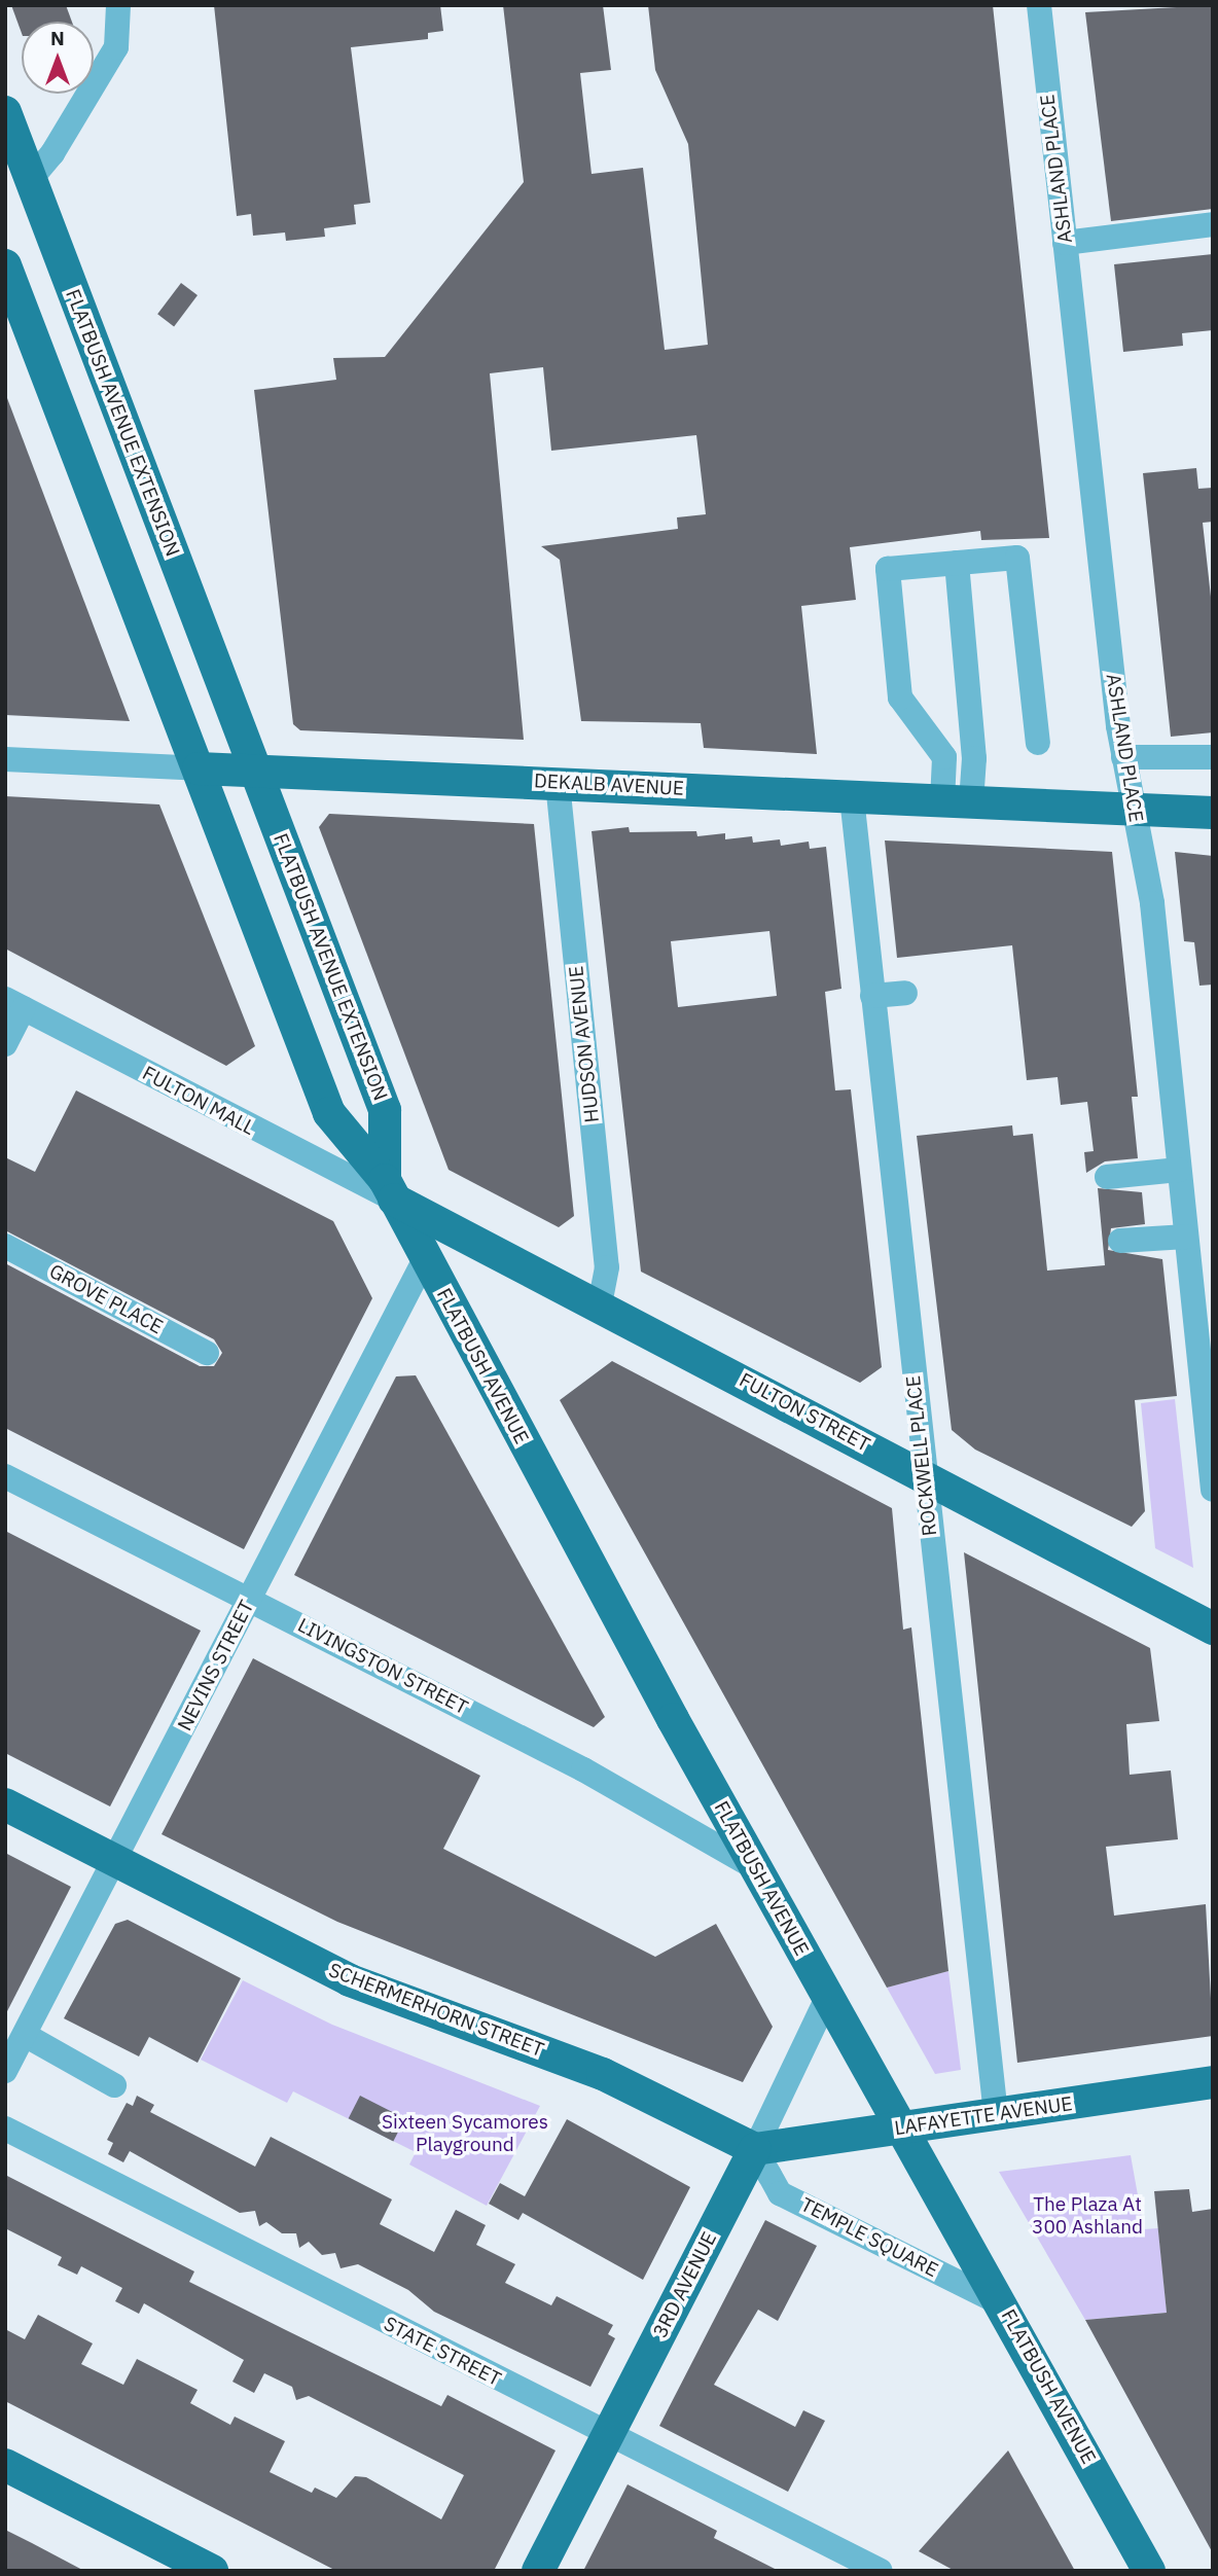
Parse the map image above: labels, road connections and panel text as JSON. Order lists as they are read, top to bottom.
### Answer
{
  "streets": {
    "main road": [
      "FLATBUSH AVENUE EXTENSION",
      "DEKALB AVENUE",
      "FLATBUSH AVENUE",
      "FULTON STREET",
      "SCHERMERHORN STREET",
      "LAFAYETTE AVENUE",
      "3RD AVENUE"
    ],
    "street": [
      "ASHLAND PLACE",
      "HUDSON AVENUE",
      "FULTON MALL",
      "GROVE PLACE",
      "ROCKWELL PLACE",
      "NEVINS STREET",
      "LIVINGSTON STREET",
      "TEMPLE SQUARE",
      "STATE STREET"
    ]
  },
  "crossings": [
    ["ASHLAND PLACE", "DEKALB AVENUE"],
    ["FLATBUSH AVENUE EXTENSION", "DEKALB AVENUE"],
    ["FLATBUSH AVENUE EXTENSION", "FULTON MALL"],
    ["FLATBUSH AVENUE EXTENSION", "FLATBUSH AVENUE"],
    ["FLATBUSH AVENUE EXTENSION", "FULTON STREET"],
    ["DEKALB AVENUE", "HUDSON AVENUE"],
    ["DEKALB AVENUE", "ROCKWELL PLACE"],
    ["HUDSON AVENUE", "FULTON STREET"],
    ["FULTON MALL", "FLATBUSH AVENUE"],
    ["FULTON MALL", "FULTON STREET"],
    ["FLATBUSH AVENUE", "FULTON STREET"],
    ["FLATBUSH AVENUE", "NEVINS STREET"],
    ["FLATBUSH AVENUE", "LIVINGSTON STREET"],
    ["FLATBUSH AVENUE", "LAFAYETTE AVENUE"],
    ["FLATBUSH AVENUE", "TEMPLE SQUARE"],
    ["FLATBUSH AVENUE", "3RD AVENUE"],
    ["FULTON STREET", "ROCKWELL PLACE"],
    ["ROCKWELL PLACE", "LAFAYETTE AVENUE"],
    ["NEVINS STREET", "LIVINGSTON STREET"],
    ["NEVINS STREET", "SCHERMERHORN STREET"],
    ["SCHERMERHORN STREET", "LAFAYETTE AVENUE"],
    ["SCHERMERHORN STREET", "TEMPLE SQUARE"],
    ["SCHERMERHORN STREET", "3RD AVENUE"],
    ["LAFAYETTE AVENUE", "TEMPLE SQUARE"],
    ["LAFAYETTE AVENUE", "3RD AVENUE"],
    ["TEMPLE SQUARE", "3RD AVENUE"],
    ["3RD AVENUE", "STATE STREET"]
  ],
  "parks": ["Sixteen Sycamores Playground", "The Plaza At 300 Ashland"],
  "north": "top"
}
